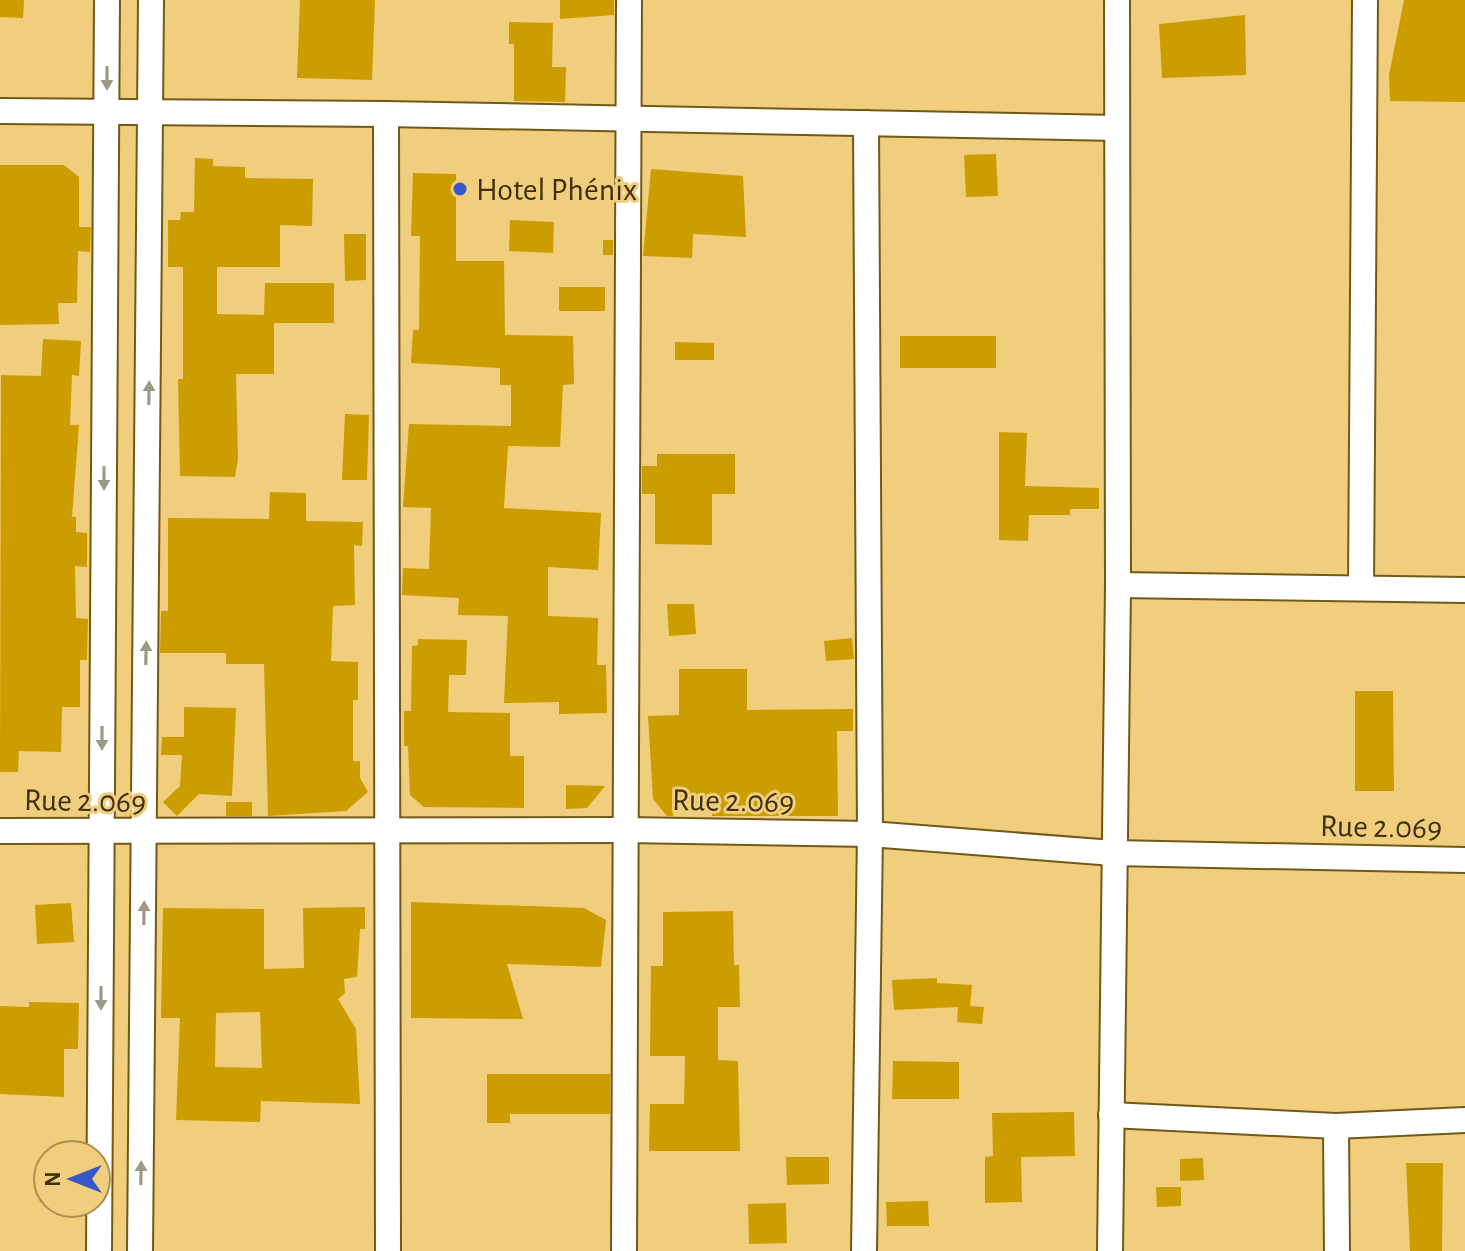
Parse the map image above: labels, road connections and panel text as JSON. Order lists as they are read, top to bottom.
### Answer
{
  "streets": {
    "street": ["Rue 2.069"]
  },
  "places": ["Hotel Phénix"],
  "north": "left"
}
